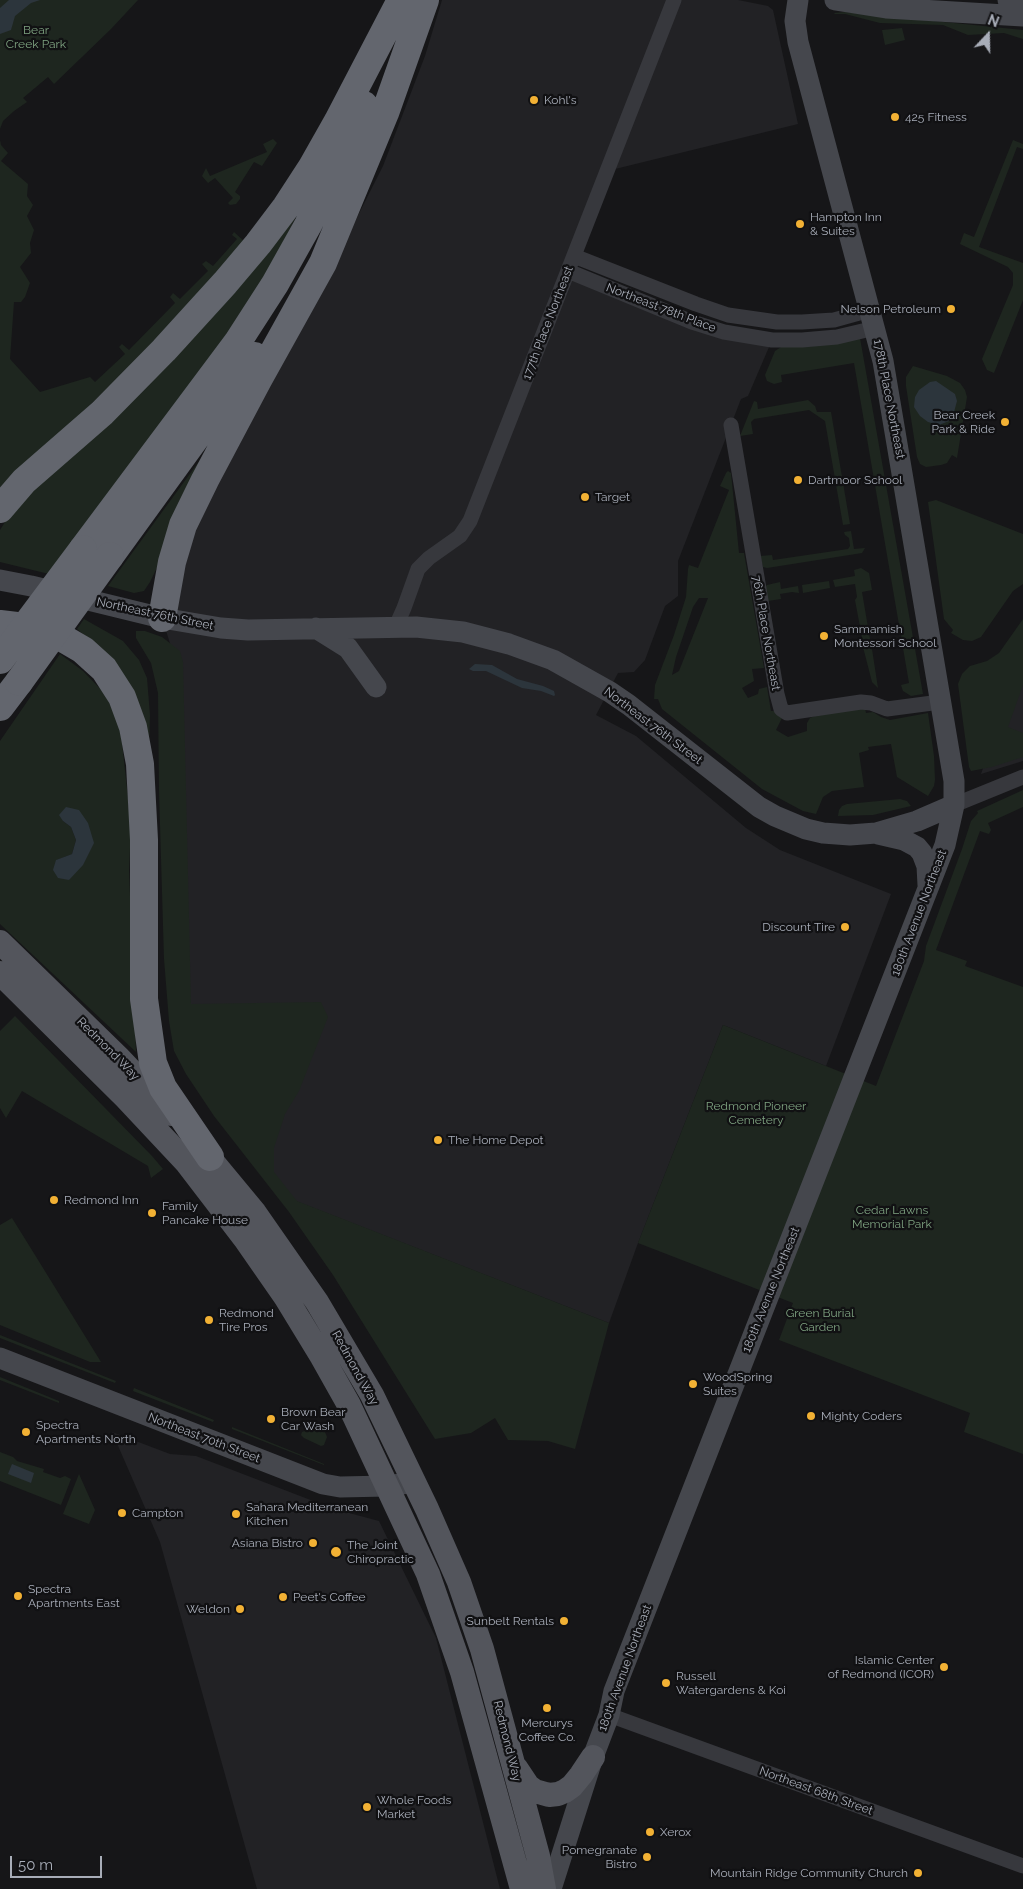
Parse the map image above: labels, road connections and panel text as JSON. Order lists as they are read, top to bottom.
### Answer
{
  "streets": {
    "main road": ["Redmond Way"],
    "street": [
      "Northeast 78th Place",
      "177th Place Northeast",
      "178th Place Northeast",
      "Northeast 76th Street",
      "76th Place Northeast",
      "180th Avenue Northeast",
      "Northeast 70th Street",
      "Northeast 68th Street"
    ]
  },
  "crossings": [
    ["Northeast 78th Place", "177th Place Northeast"],
    ["Northeast 78th Place", "178th Place Northeast"],
    ["177th Place Northeast", "Northeast 76th Street"],
    ["178th Place Northeast", "Northeast 76th Street"],
    ["178th Place Northeast", "76th Place Northeast"],
    ["178th Place Northeast", "180th Avenue Northeast"],
    ["Northeast 76th Street", "180th Avenue Northeast"],
    ["180th Avenue Northeast", "Northeast 68th Street"],
    ["Redmond Way", "Northeast 70th Street"]
  ],
  "parks": [
    "Bear Creek Park",
    "Redmond Pioneer Cemetery",
    "Cedar Lawns Memorial Park",
    "Green Burial Garden"
  ],
  "places": [
    "Kohl's",
    "425 Fitness",
    "Hampton Inn & Suites",
    "Nelson Petroleum",
    "Bear Creek Park & Ride",
    "Dartmoor School",
    "Target",
    "Sammamish Montessori School",
    "Discount Tire",
    "The Home Depot",
    "Redmond Inn",
    "Family Pancake House",
    "Redmond Tire Pros",
    "WoodSpring Suites",
    "Mighty Coders",
    "Brown Bear Car Wash",
    "Spectra Apartments North",
    "Campton",
    "Sahara Mediterranean Kitchen",
    "Asiana Bistro",
    "The Joint Chiropractic",
    "Spectra Apartments East",
    "Peet's Coffee",
    "Weldon",
    "Sunbelt Rentals",
    "Islamic Center of Redmond (ICOR)",
    "Russell Watergardens & Koi",
    "Mercurys Coffee Co.",
    "Whole Foods Market",
    "Xerox",
    "Pomegranate Bistro",
    "Mountain Ridge Community Church"
  ],
  "scale_bar": "50 m",
  "north": "top"
}
